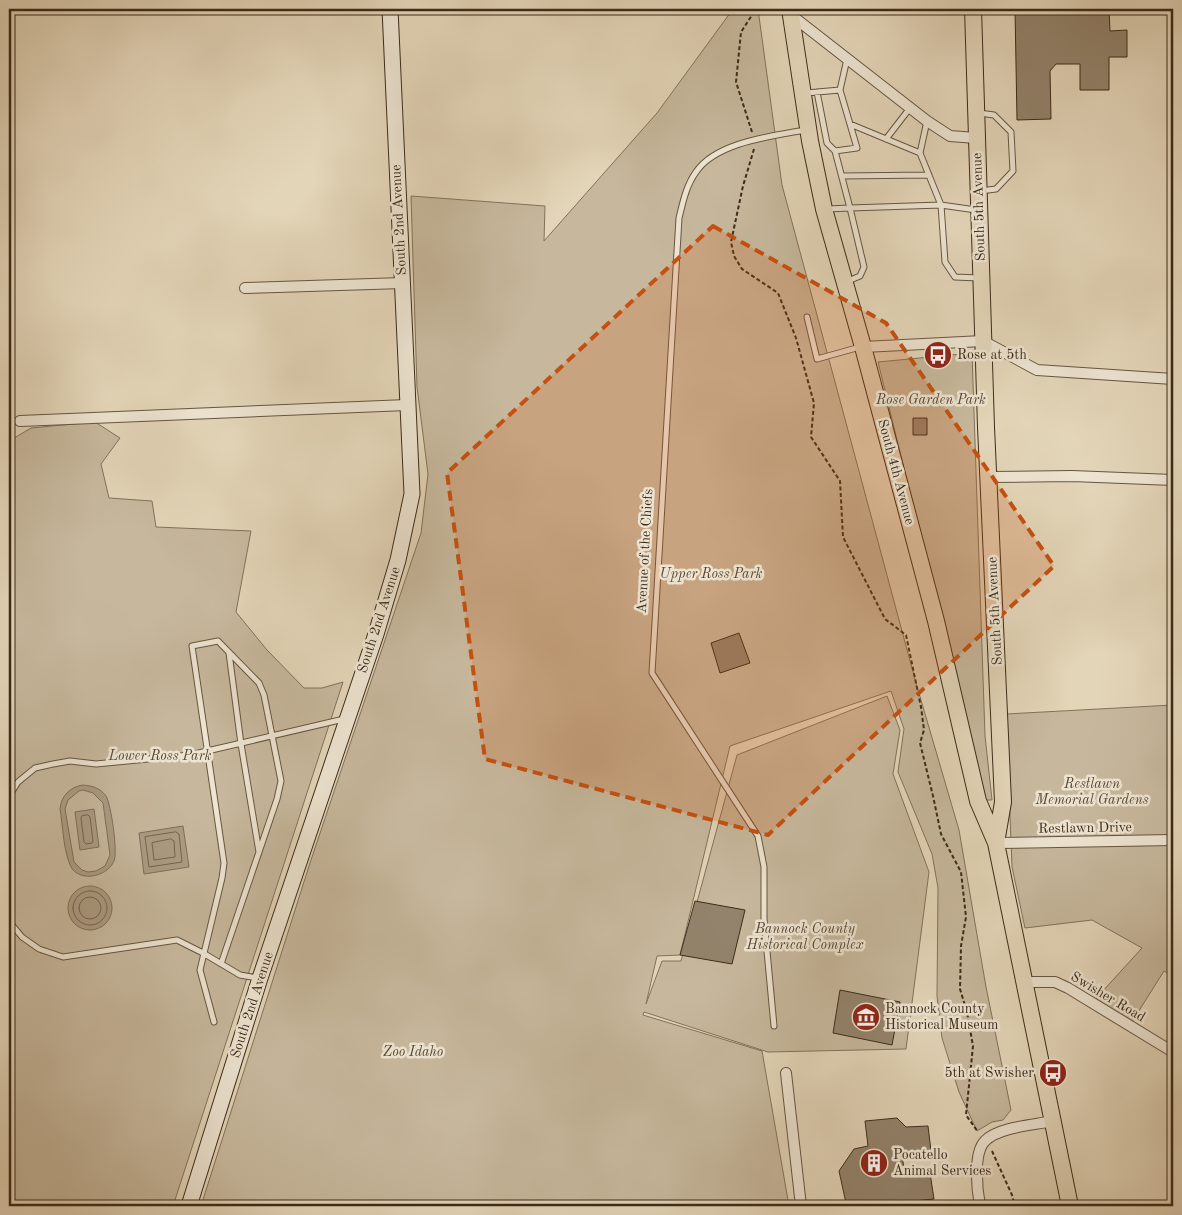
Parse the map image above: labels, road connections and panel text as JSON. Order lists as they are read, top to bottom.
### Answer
{
  "streets": {
    "main road": ["South 5th Avenue", "South 4th Avenue"],
    "street": ["South 2nd Avenue", "Restlawn Drive", "Swisher Road"],
    "lane": ["Avenue of the Chiefs"]
  },
  "crossings": [
    ["South 5th Avenue", "South 4th Avenue"],
    ["South 5th Avenue", "Restlawn Drive"],
    ["South 5th Avenue", "Swisher Road"],
    ["South 4th Avenue", "Avenue of the Chiefs"],
    ["South 4th Avenue", "Restlawn Drive"]
  ],
  "parks": [
    "Rose Garden Park",
    "Upper Ross Park",
    "Lower Ross Park",
    "Restlawn Memorial Gardens",
    "Bannock County Historical Complex",
    "Zoo Idaho"
  ],
  "places": {
    "bus stop": ["Rose at 5th", "5th at Swisher"],
    "museum": ["Bannock County Historical Museum"],
    "building": ["Pocatello Animal Services"]
  }
}
